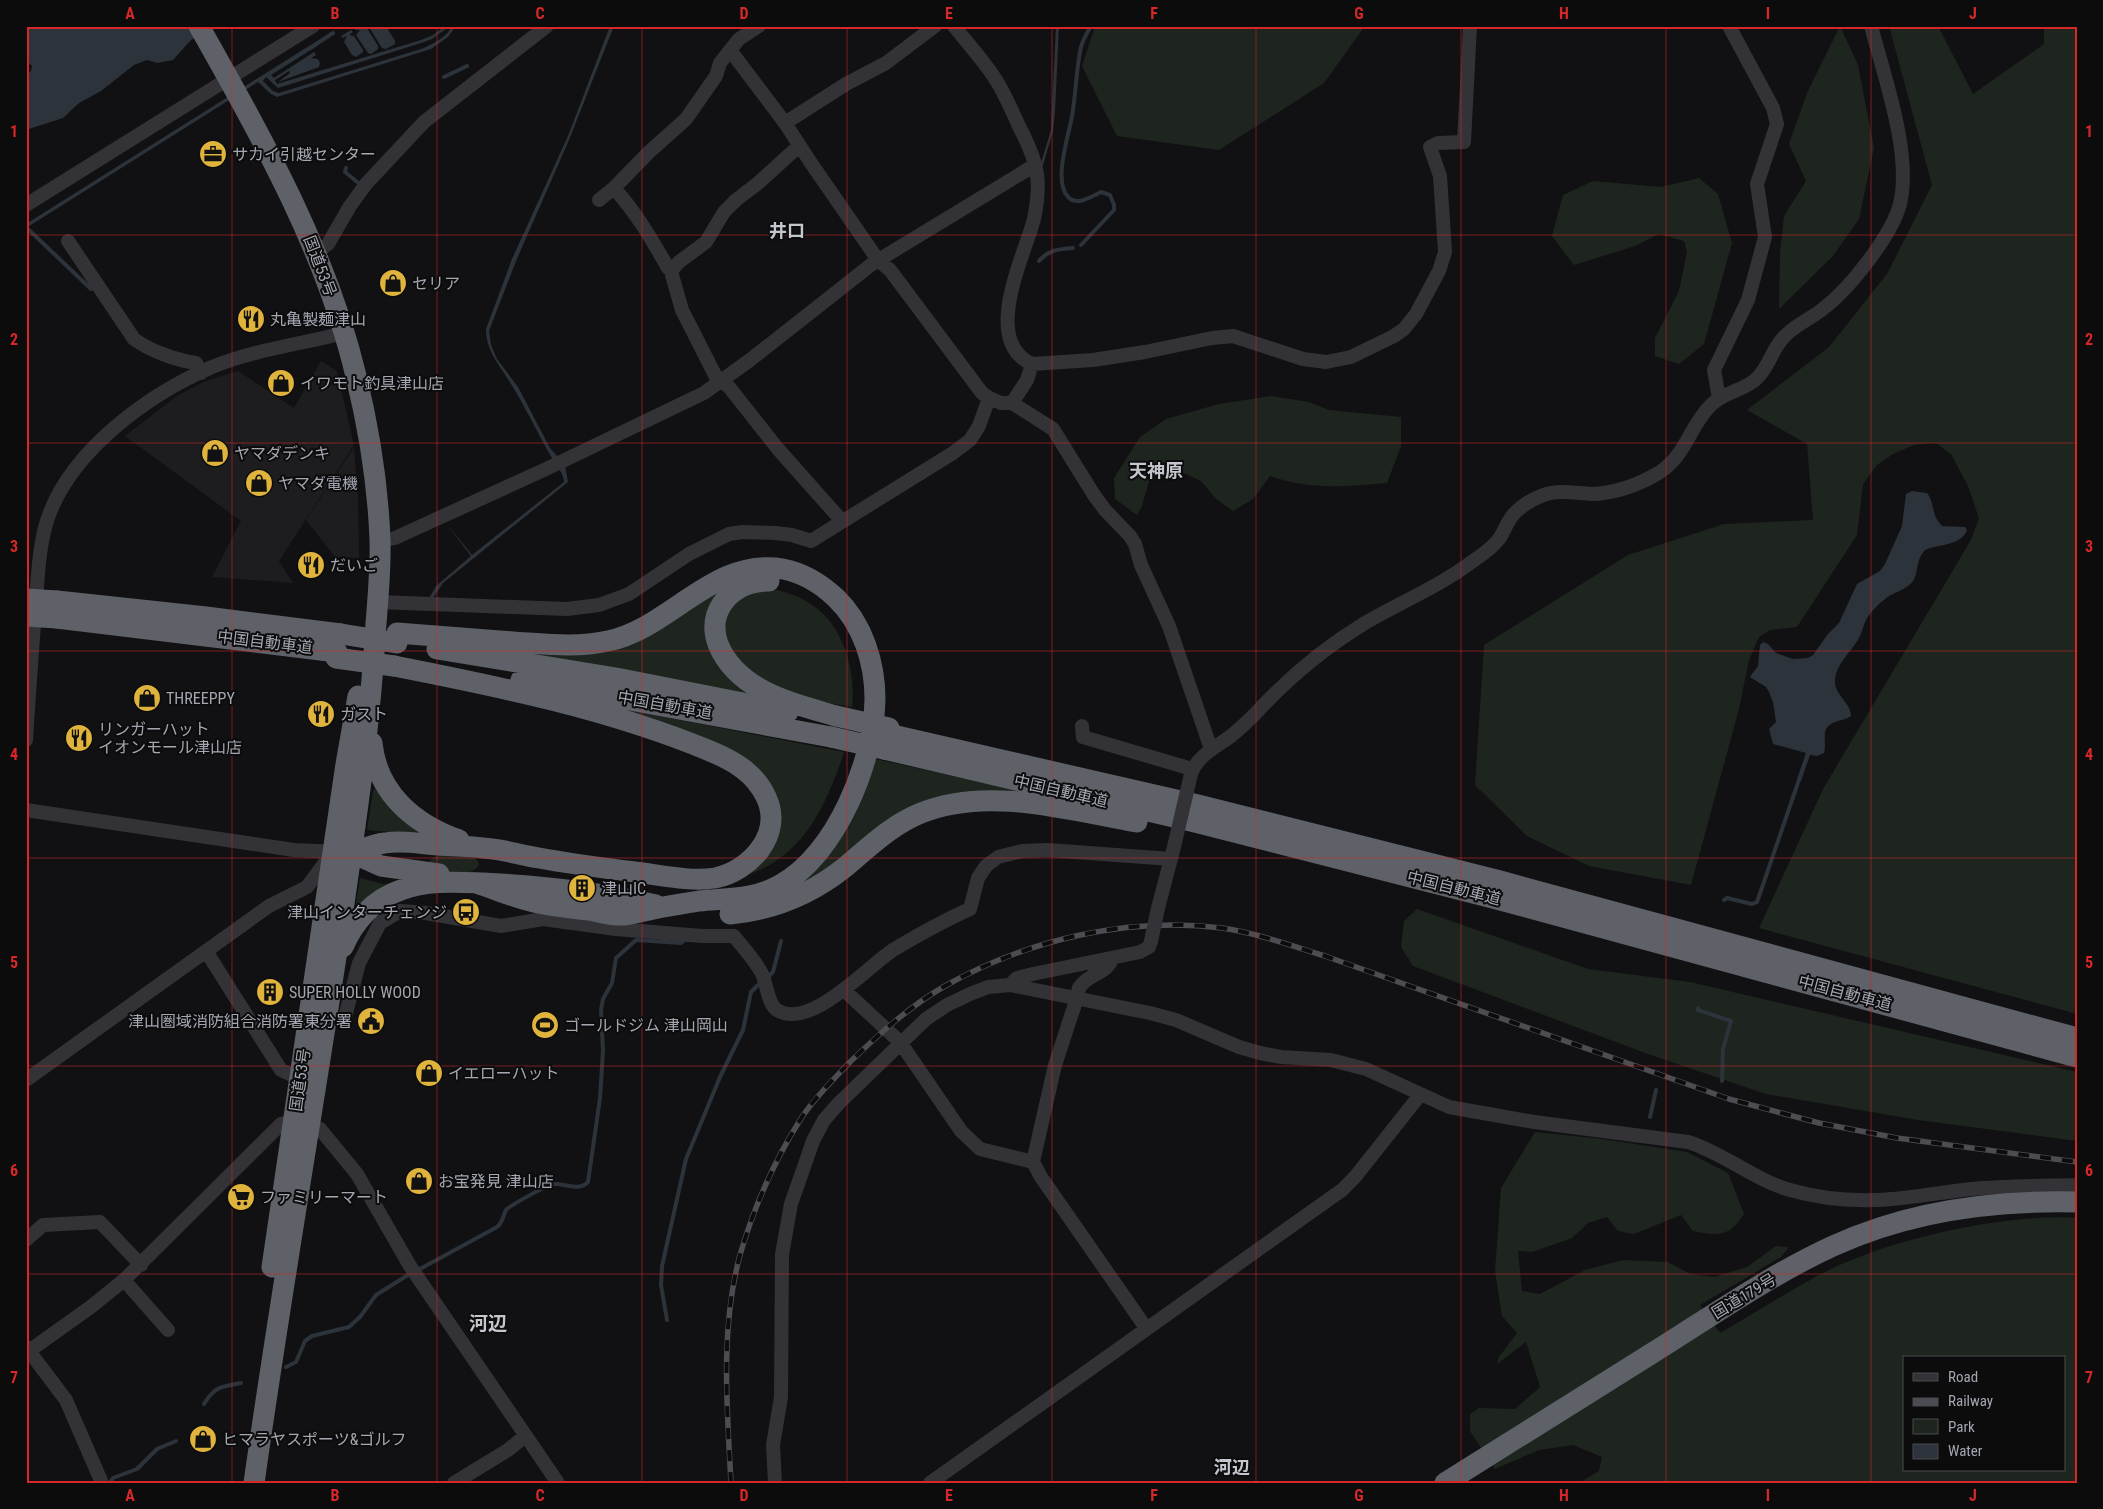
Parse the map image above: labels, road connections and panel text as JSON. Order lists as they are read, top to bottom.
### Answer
{
  "streets": {
    "highway": ["国道53号", "中国自動車道", "国道179号"]
  },
  "districts": [
    "井口",
    "天神原",
    "河辺",
    "河辺"
  ],
  "places": {
    "office": ["サカイ引越センター"],
    "shop": [
      "セリア",
      "イワモト釣具津山店",
      "ヤマダデンキ",
      "ヤマダ電機",
      "THREEPPY",
      "イエローハット",
      "お宝発見 津山店",
      "ヒマラヤスポーツ&ゴルフ"
    ],
    "restaurant": [
      "丸亀製麺津山",
      "だいご",
      "ガスト",
      "リンガーハット イオンモール津山店"
    ],
    "building": ["津山IC", "SUPER HOLLY WOOD"],
    "bus stop": ["津山インターチェンジ"],
    "public building": ["津山圏域消防組合消防署東分署"],
    "sports": ["ゴールドジム 津山岡山"],
    "supermarket": ["ファミリーマート"]
  },
  "legend": [
    "Road",
    "Railway",
    "Park",
    "Water"
  ],
  "grid": {
    "columns": [
      "A",
      "B",
      "C",
      "D",
      "E",
      "F",
      "G",
      "H",
      "I",
      "J"
    ],
    "rows": [
      "1",
      "2",
      "3",
      "4",
      "5",
      "6",
      "7"
    ]
  }
}
